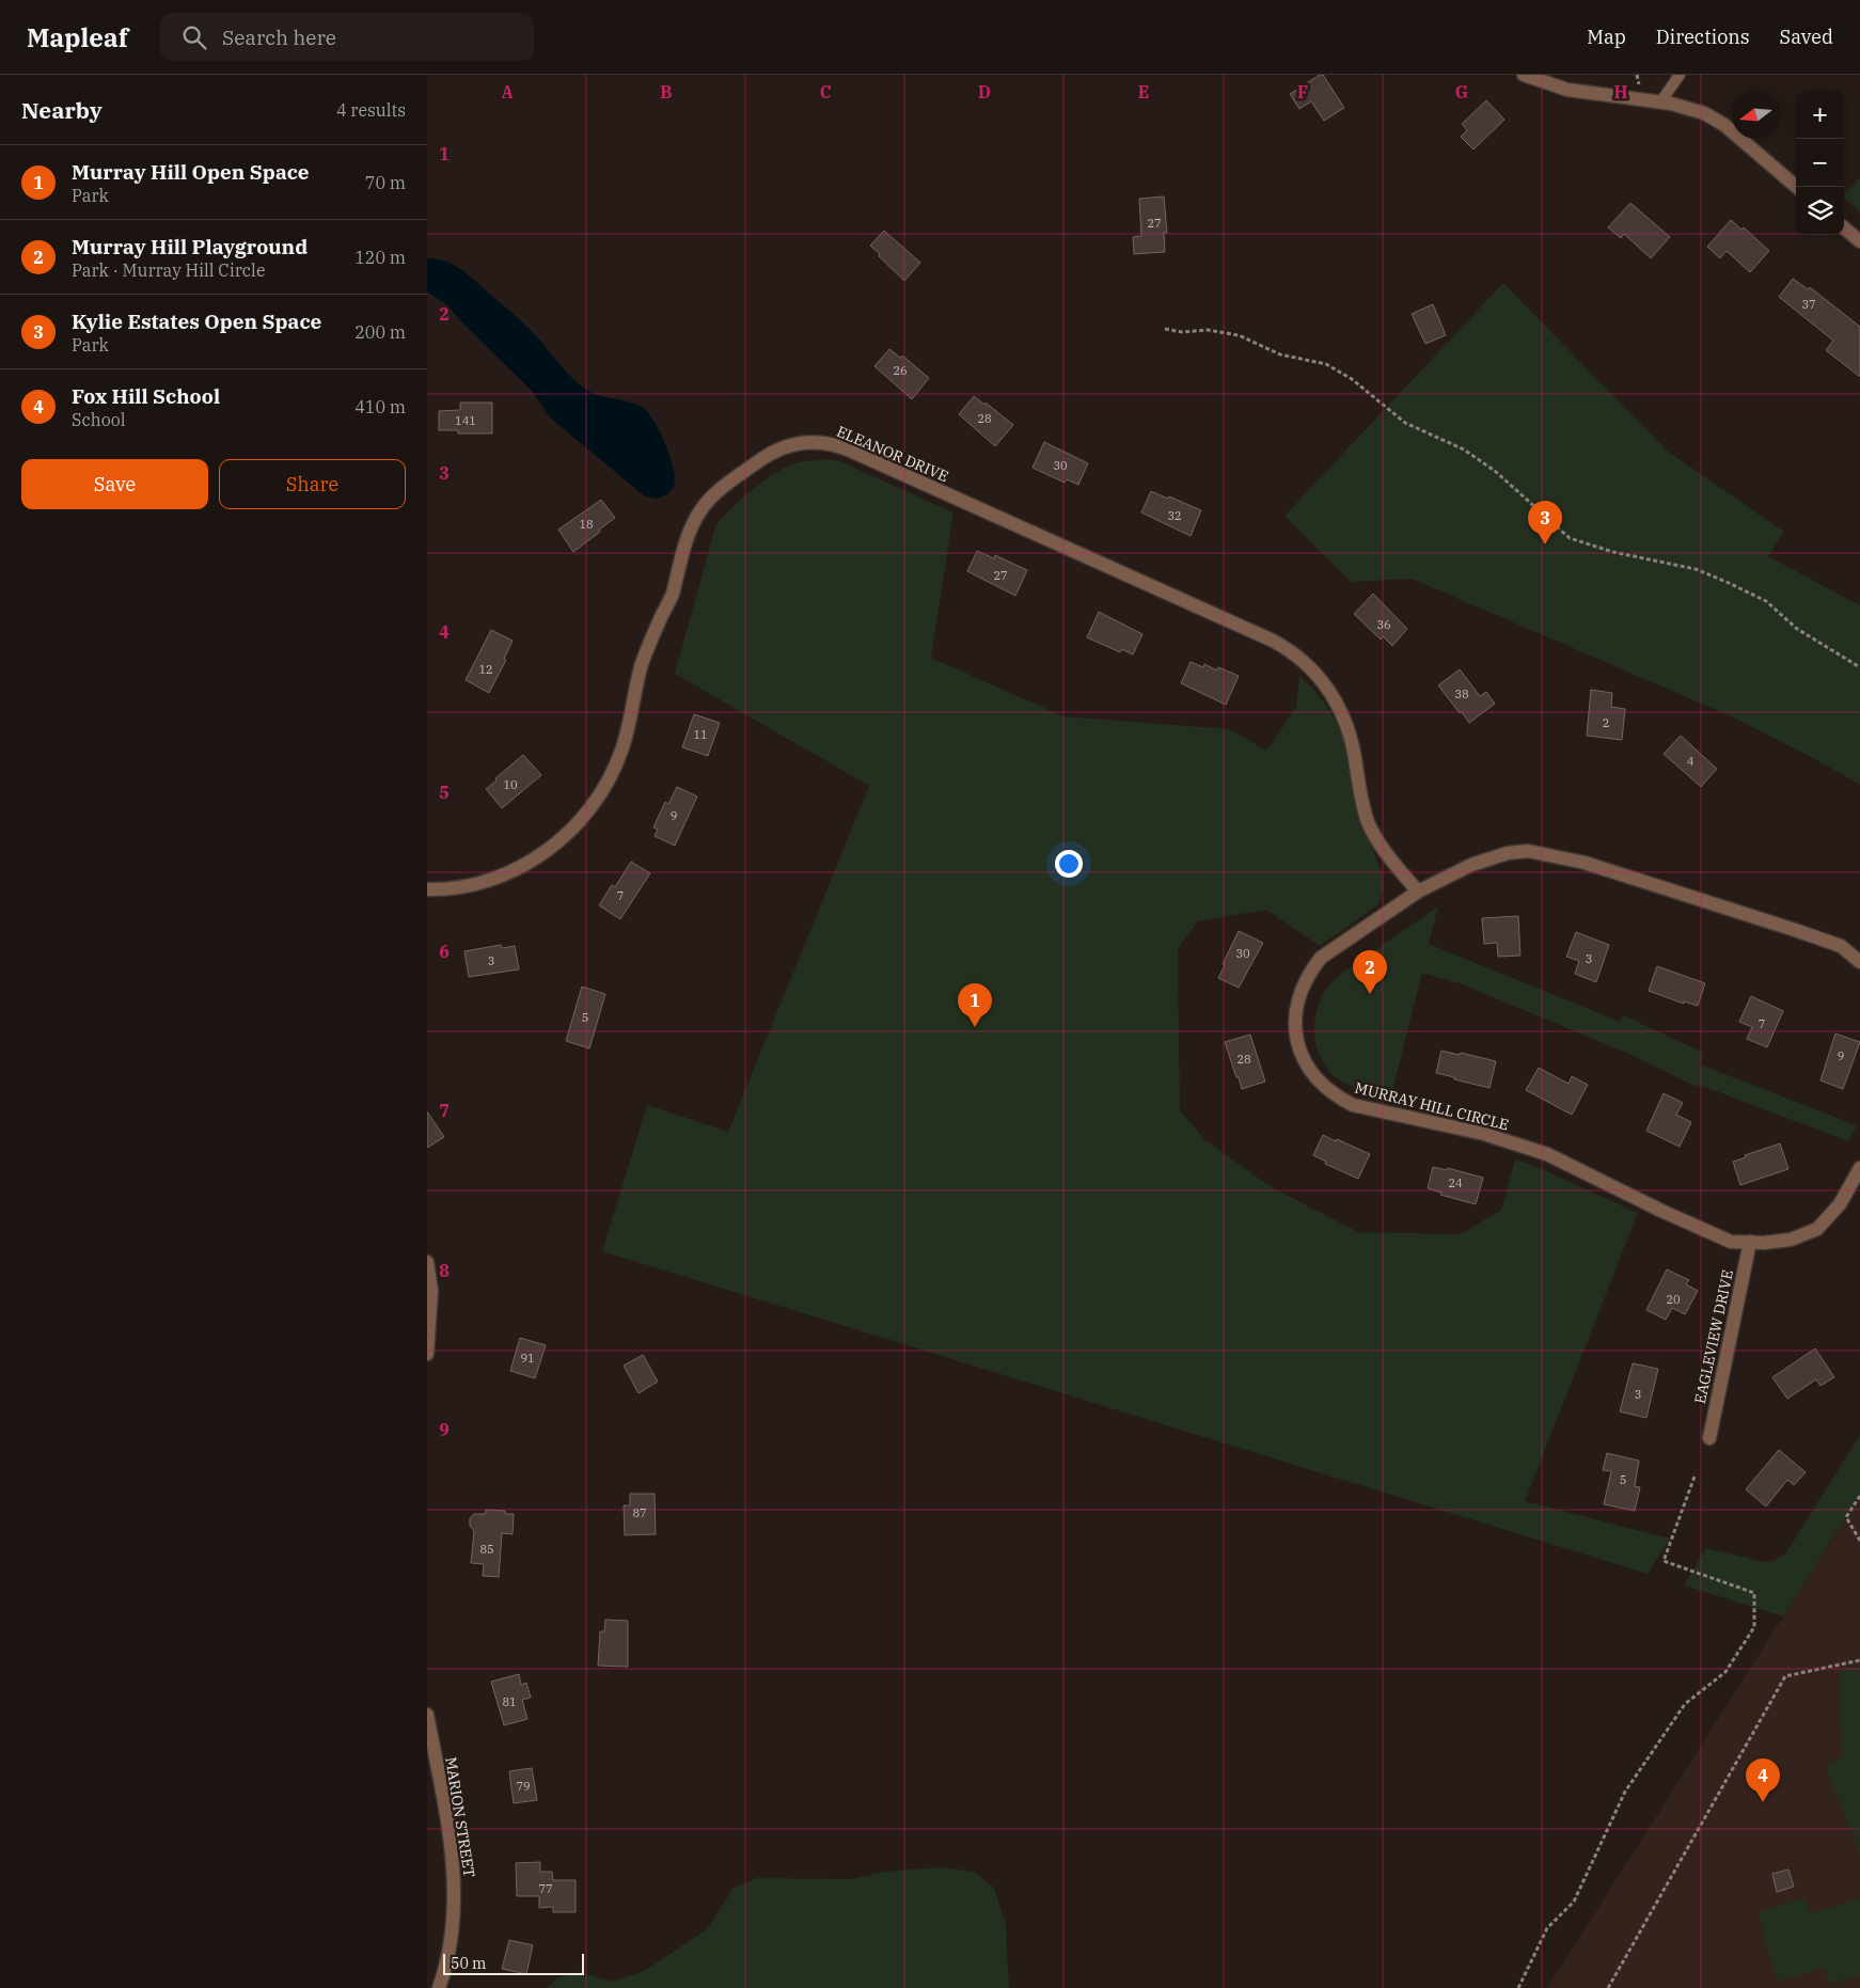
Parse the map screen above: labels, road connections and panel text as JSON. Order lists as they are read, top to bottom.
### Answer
{
  "streets": {
    "street": [
      "ELEANOR DRIVE",
      "MURRAY HILL CIRCLE",
      "EAGLEVIEW DRIVE",
      "MARION STREET"
    ]
  },
  "crossings": [
    ["ELEANOR DRIVE", "MURRAY HILL CIRCLE"],
    ["MURRAY HILL CIRCLE", "EAGLEVIEW DRIVE"]
  ],
  "house_numbers": [
    "27",
    "37",
    "26",
    "28",
    "141",
    "30",
    "32",
    "18",
    "27",
    "36",
    "12",
    "38",
    "2",
    "11",
    "4",
    "10",
    "9",
    "7",
    "30",
    "3",
    "3",
    "5",
    "7",
    "9",
    "28",
    "24",
    "20",
    "91",
    "3",
    "5",
    "87",
    "85",
    "81",
    "79",
    "77"
  ],
  "scale_bar": "50 m",
  "north": "left",
  "page": {
    "header": "Mapleaf",
    "search": "Search here",
    "nav": ["Map", "Directions", "Saved"],
    "heading": ["Nearby", "4 results"],
    "map_buttons": ["+", "−"],
    "list": [
      {
        "mark": "1",
        "name": "Murray Hill Open Space",
        "note": "Park",
        "value": "70 m"
      },
      {
        "mark": "2",
        "name": "Murray Hill Playground",
        "note": "Park · Murray Hill Circle",
        "value": "120 m"
      },
      {
        "mark": "3",
        "name": "Kylie Estates Open Space",
        "note": "Park",
        "value": "200 m"
      },
      {
        "mark": "4",
        "name": "Fox Hill School",
        "note": "School",
        "value": "410 m"
      }
    ],
    "buttons": ["Save", "Share"],
    "pins": [
      "3",
      "2",
      "1",
      "4"
    ],
    "scale": "50 m"
  },
  "grid": {
    "columns": [
      "A",
      "B",
      "C",
      "D",
      "E",
      "F",
      "G",
      "H"
    ],
    "rows": [
      "1",
      "2",
      "3",
      "4",
      "5",
      "6",
      "7",
      "8",
      "9"
    ]
  }
}
